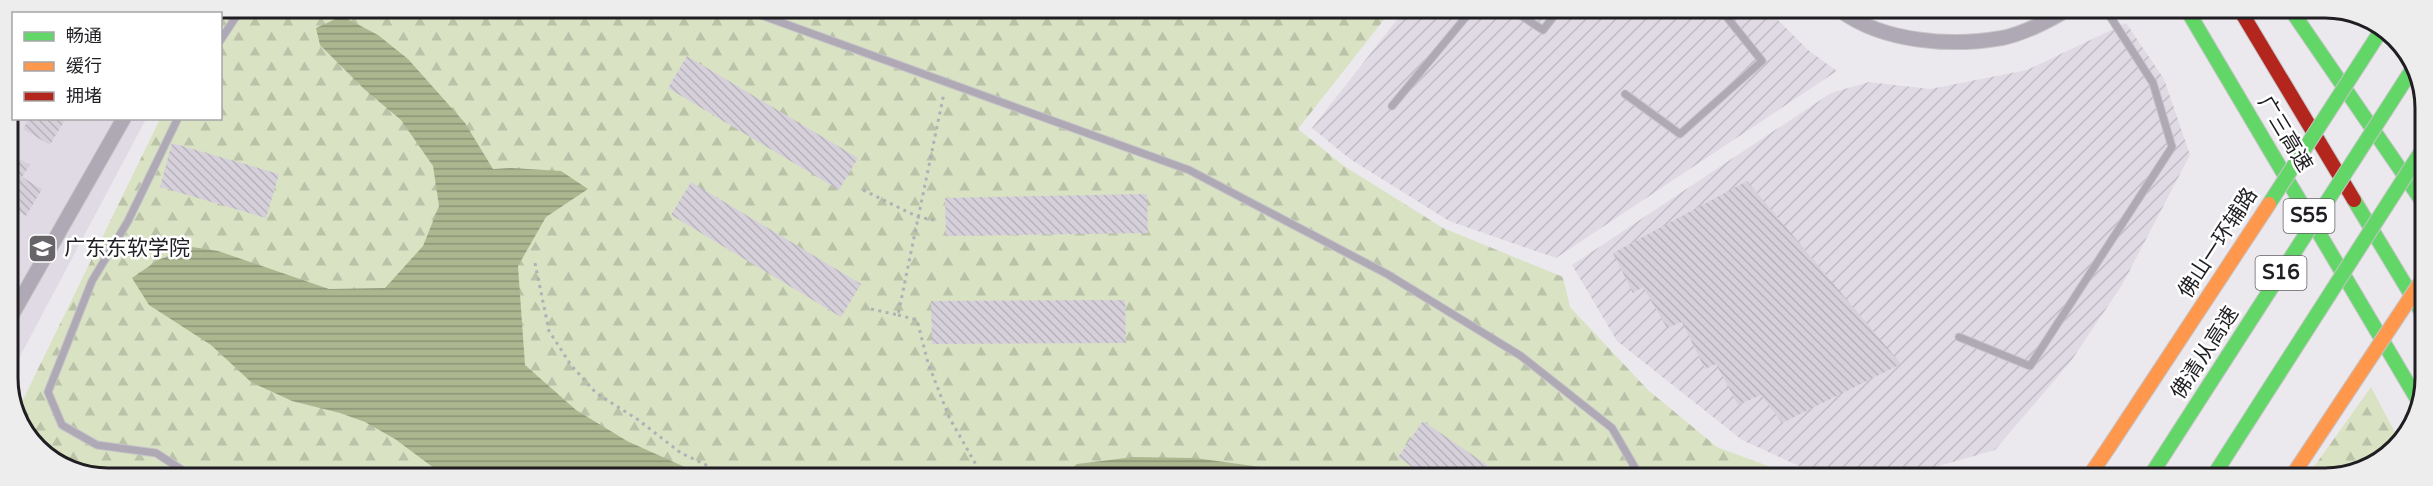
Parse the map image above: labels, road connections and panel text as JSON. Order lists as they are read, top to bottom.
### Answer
{
  "streets": {
    "main road": [
      "广三高速",
      "S55",
      "佛山一环辅路",
      "S16",
      "佛清从高速"
    ]
  },
  "places": {
    "school or university": ["广东东软学院"]
  },
  "legend": ["畅通", "缓行", "拥堵"]
}
